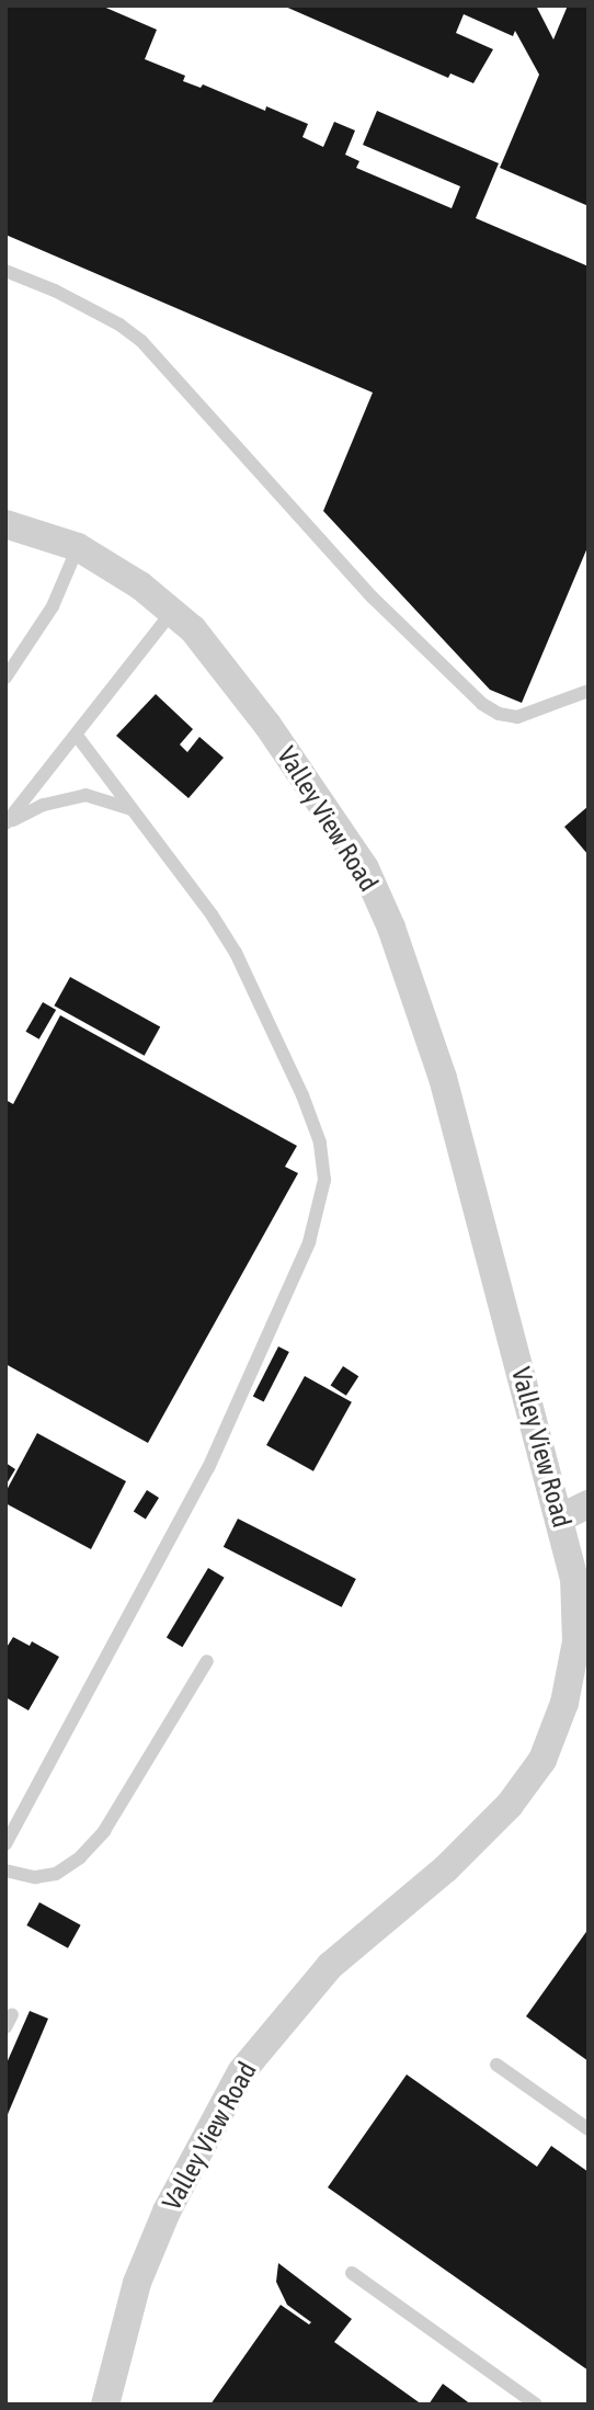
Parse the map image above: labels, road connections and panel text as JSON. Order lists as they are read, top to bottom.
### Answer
{
  "streets": {
    "street": ["Valley View Road"]
  }
}
